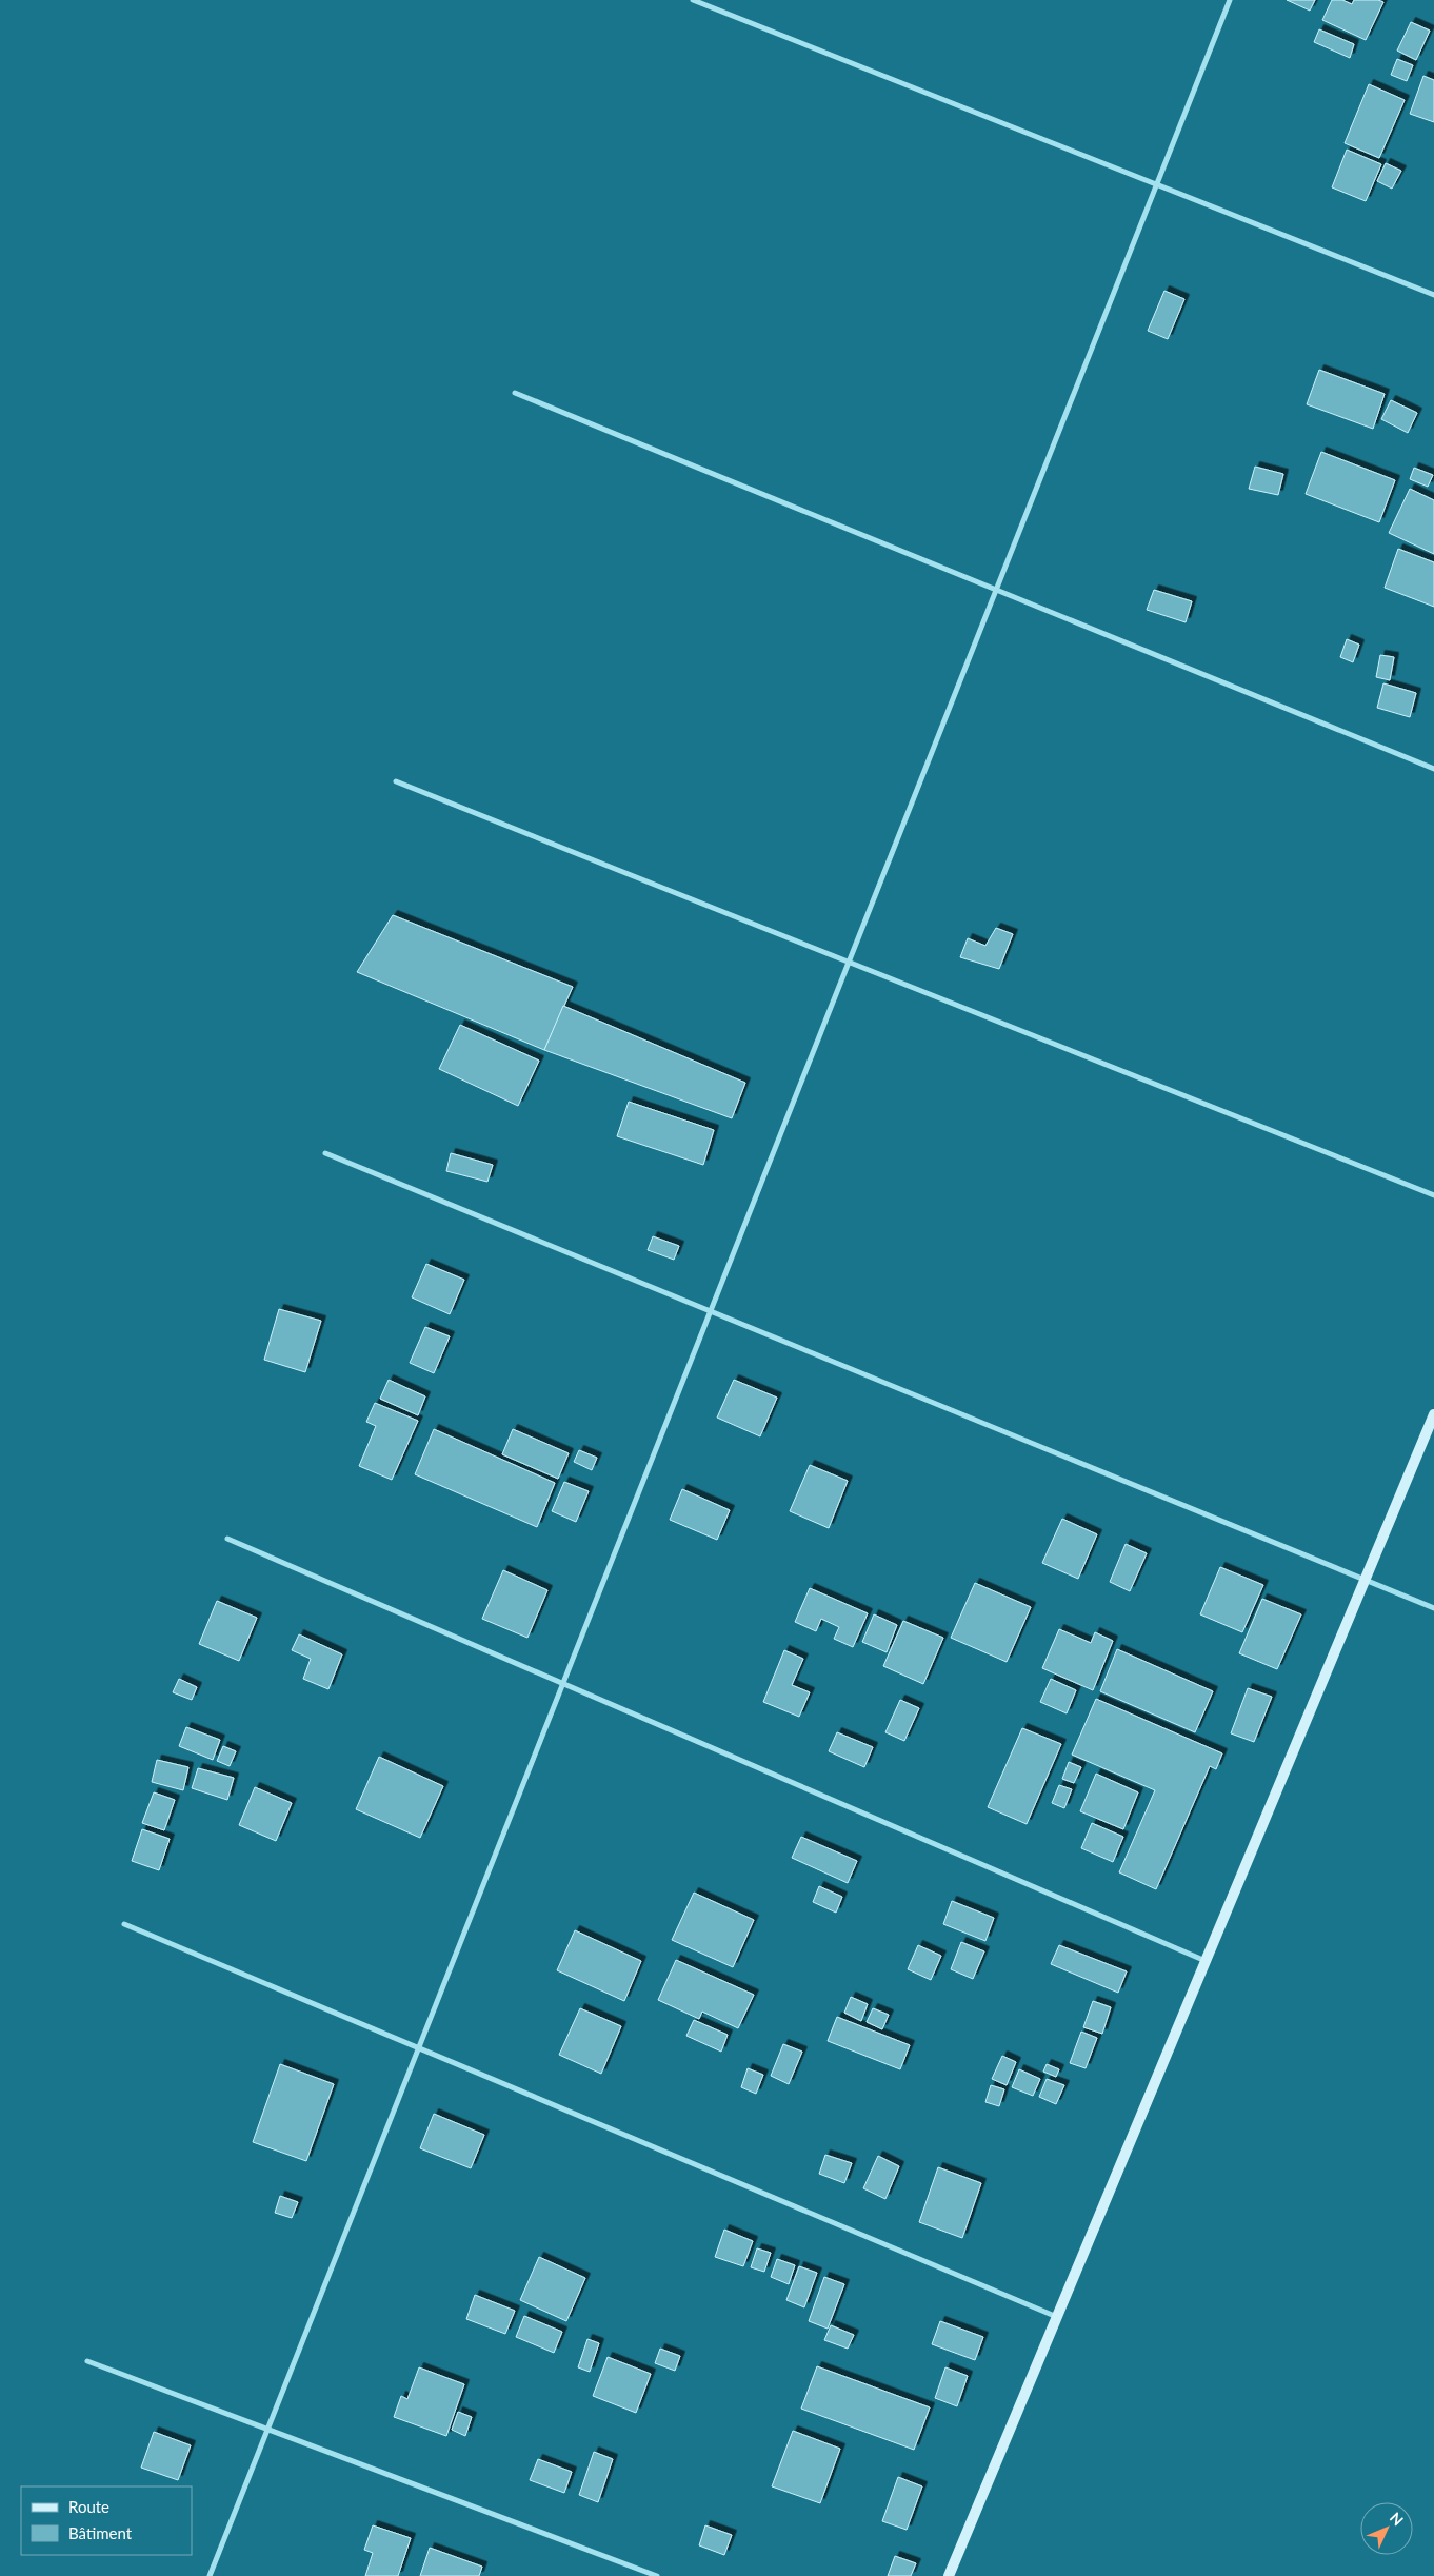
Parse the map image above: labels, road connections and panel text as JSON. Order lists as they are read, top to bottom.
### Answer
{
  "legend": ["Route", "Bâtiment"],
  "north": "top right"
}
